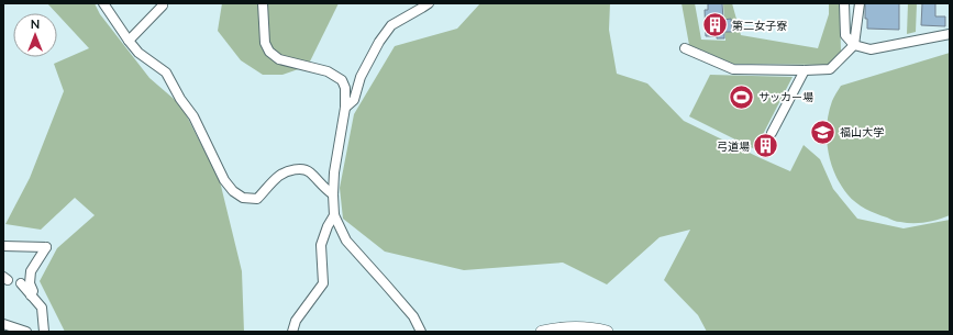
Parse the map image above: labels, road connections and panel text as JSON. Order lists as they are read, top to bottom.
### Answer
{
  "places": {
    "building": ["第二女子寮", "弓道場"],
    "sports": ["サッカー場"],
    "school or university": ["福山大学"]
  },
  "north": "top"
}
